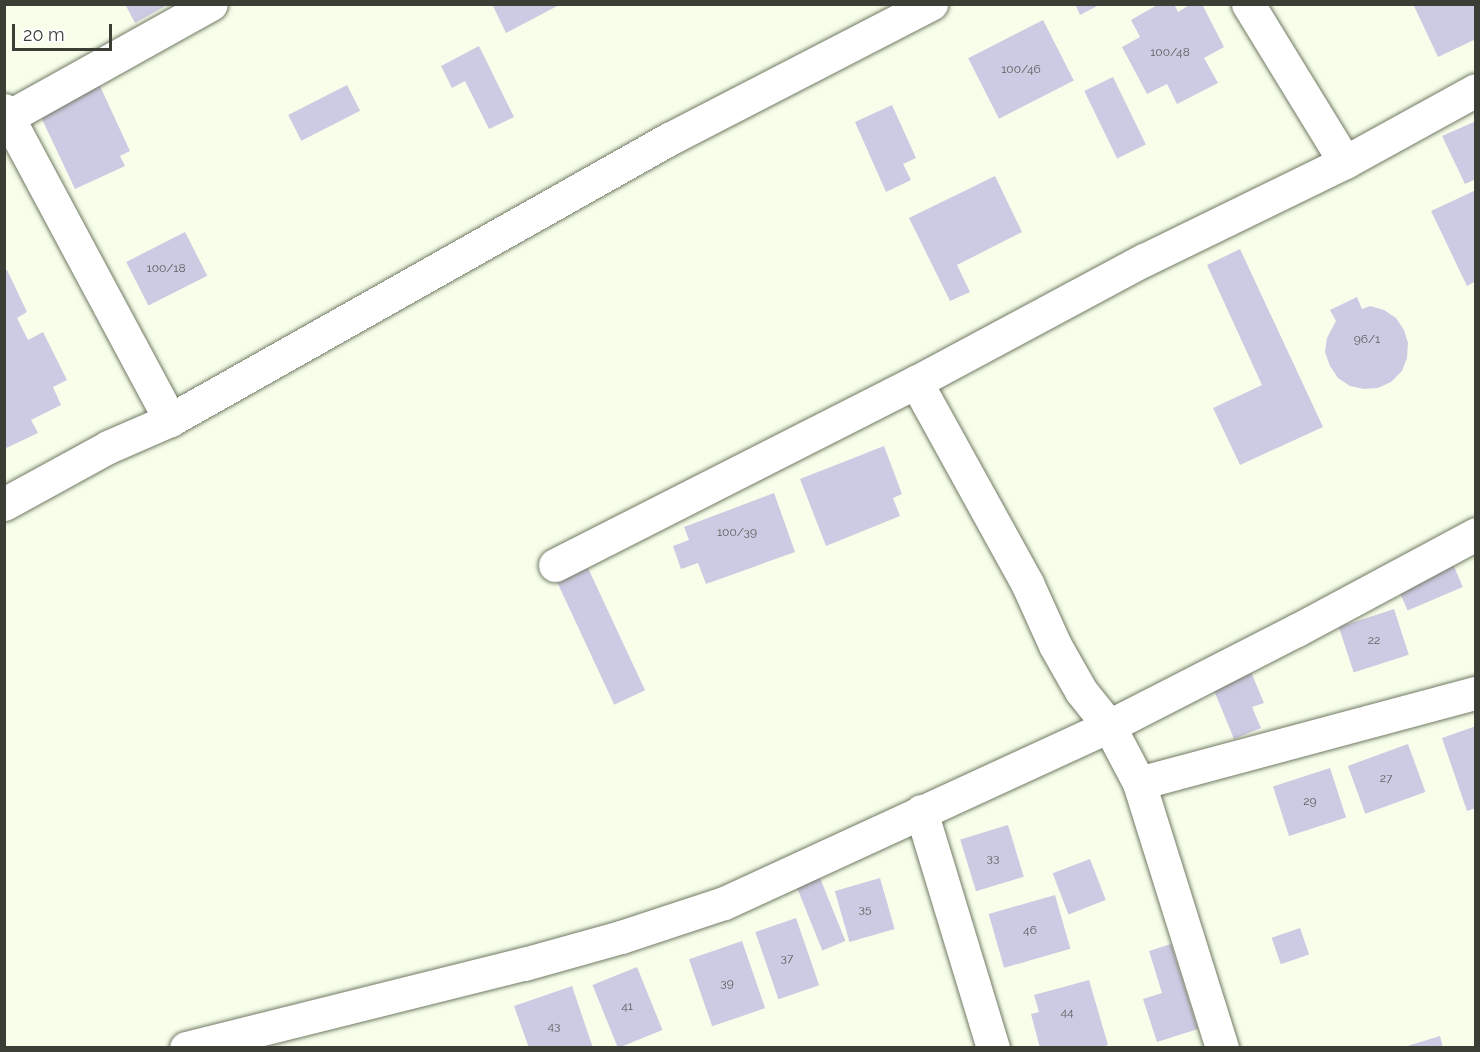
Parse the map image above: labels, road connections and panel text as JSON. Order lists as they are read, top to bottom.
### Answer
{
  "house_numbers": [
    "100/48",
    "100/46",
    "100/18",
    "96/1",
    "100/39",
    "22",
    "27",
    "29",
    "33",
    "35",
    "46",
    "37",
    "39",
    "41",
    "44",
    "43"
  ],
  "scale_bar": "20 m"
}
